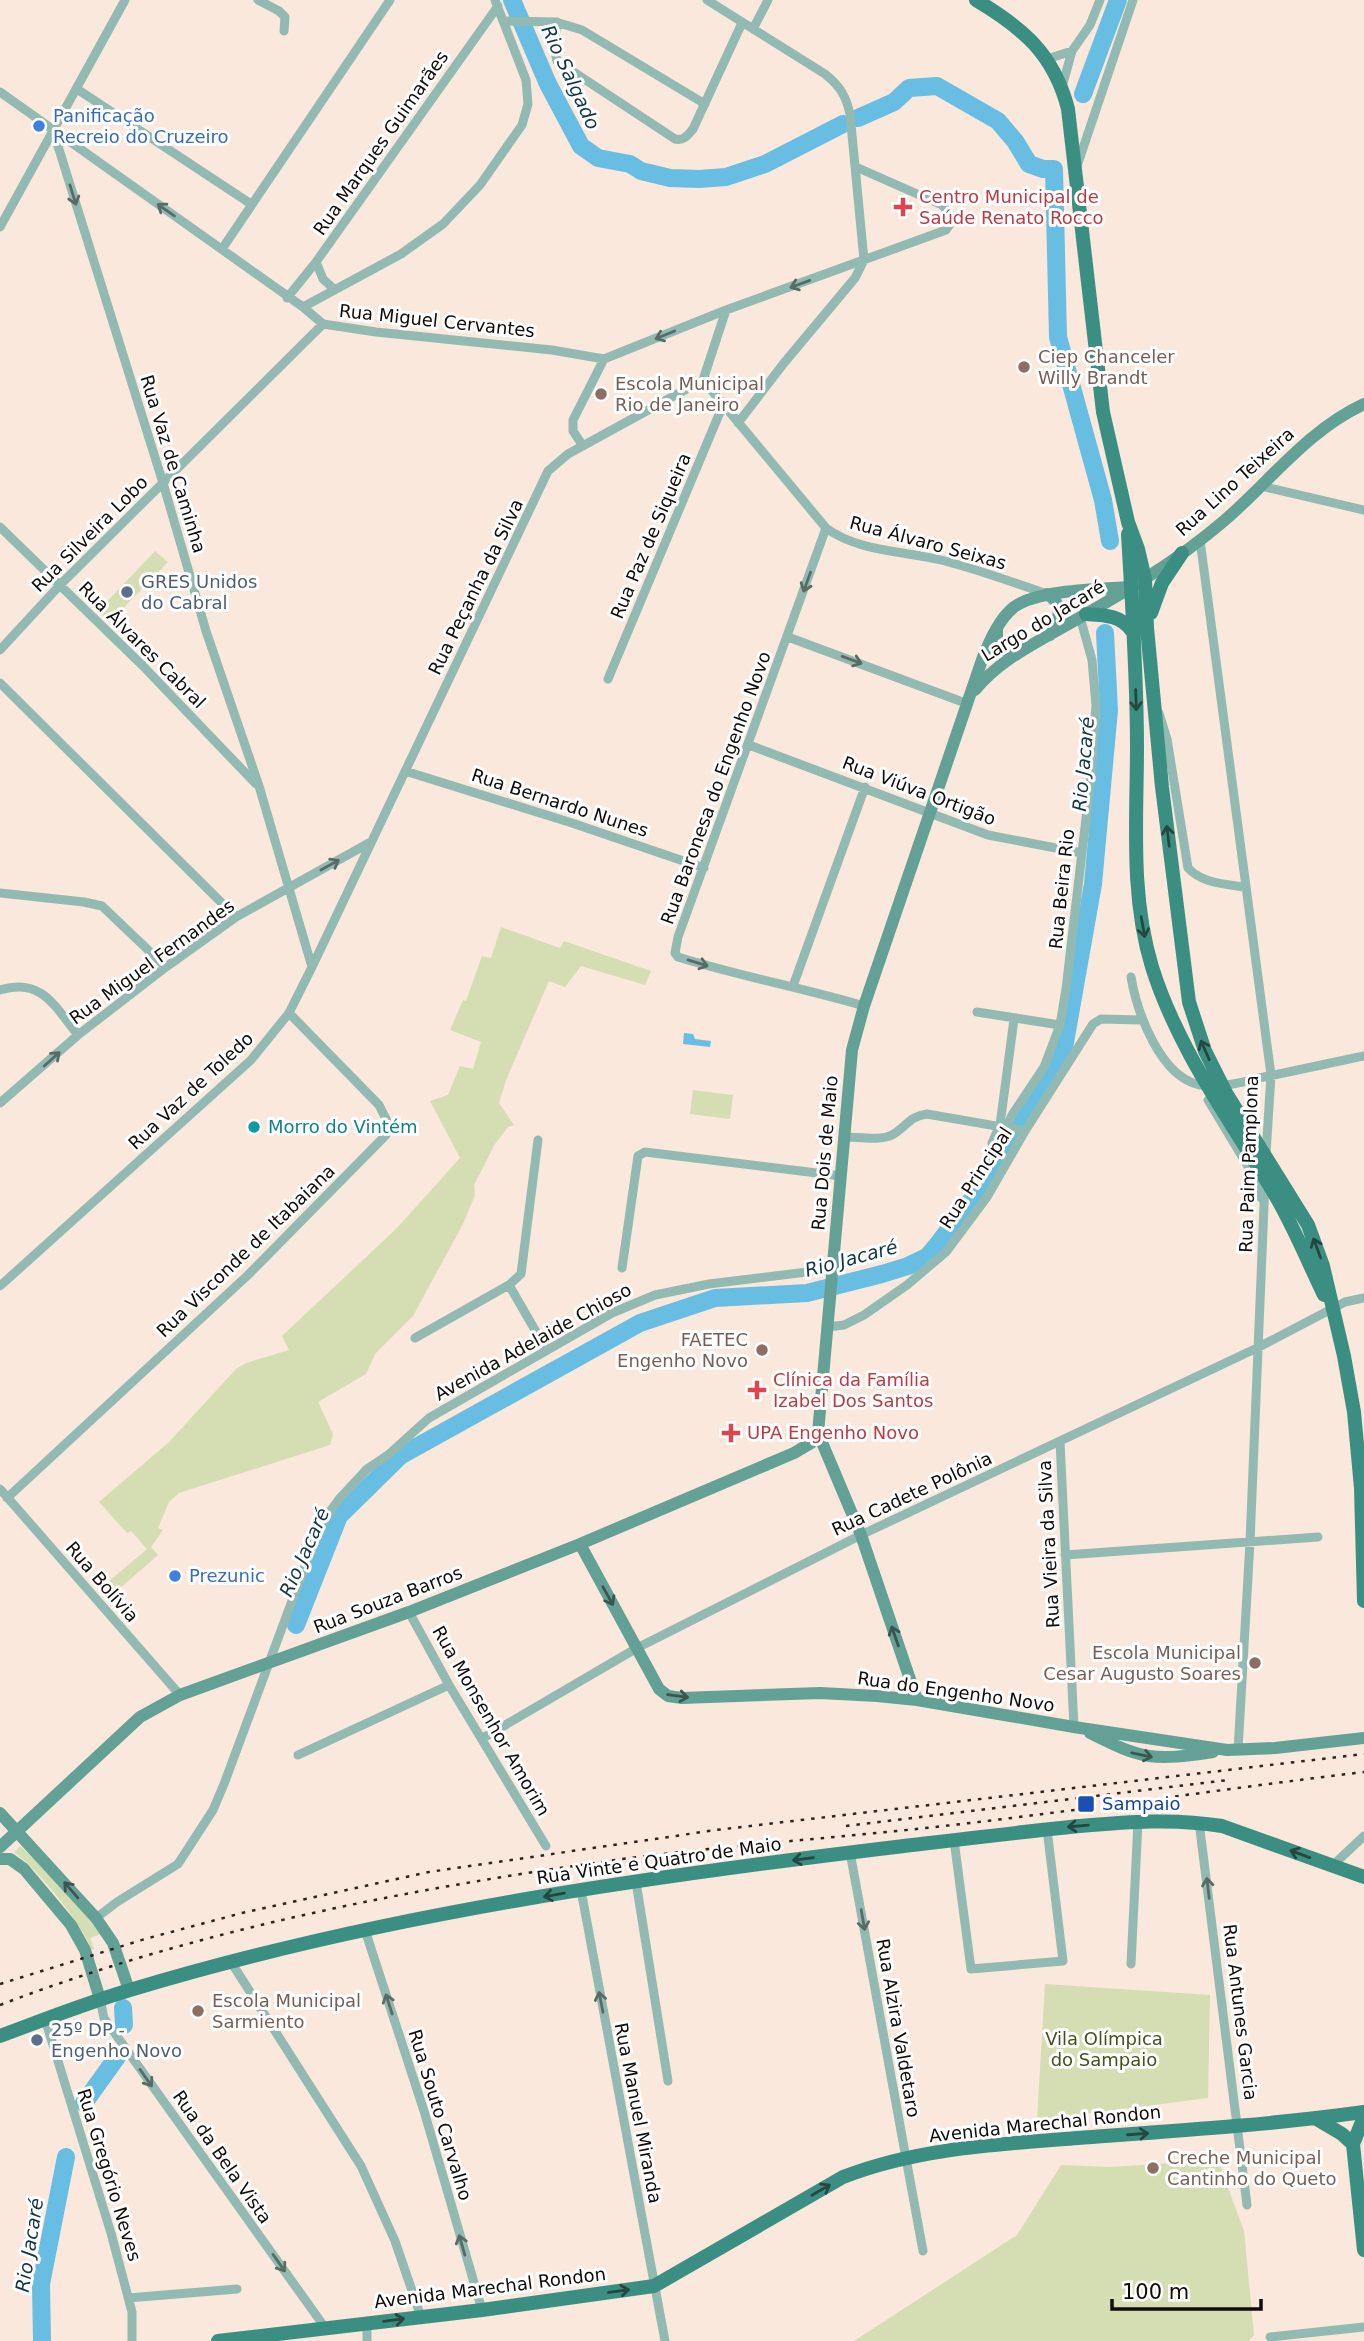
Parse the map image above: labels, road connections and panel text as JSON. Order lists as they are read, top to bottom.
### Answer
{
  "streets": {
    "main road": [
      "Rua Lino Teixeira",
      "Largo do Jacaré",
      "Rua Dois de Maio",
      "Rua Souza Barros",
      "Rua do Engenho Novo",
      "Rua Vinte e Quatro de Maio",
      "Avenida Marechal Rondon"
    ],
    "street": [
      "Rua Marques Guimarães",
      "Rua Miguel Cervantes",
      "Rua Vaz de Caminha",
      "Rua Silveira Lobo",
      "Rua Paz de Siqueira",
      "Rua Álvaro Seixas",
      "Rua Peçanha da Silva",
      "Rua Álvares Cabral",
      "Rua Baronesa do Engenho Novo",
      "Rua Viúva Ortigão",
      "Rua Bernardo Nunes",
      "Rua Beira Rio",
      "Rua Miguel Fernandes",
      "Rua Vaz de Toledo",
      "Rua Paim Pamplona",
      "Rua Principal",
      "Rua Visconde de Itabaiana",
      "Avenida Adelaide Chioso",
      "Rua Cadete Polônia",
      "Rua Vieira da Silva",
      "Rua Bolívia",
      "Rua Monsenhor Amorim",
      "Rua Antunes Garcia",
      "Rua Alzira Valdetaro",
      "Rua Manuel Miranda",
      "Rua Souto Carvalho",
      "Rua da Bela Vista",
      "Rua Gregório Neves"
    ]
  },
  "crossings": [
    ["Rua Marques Guimarães", "Rua Miguel Cervantes"],
    ["Rua Miguel Cervantes", "Rua Vaz de Caminha"],
    ["Rua Miguel Cervantes", "Rua Silveira Lobo"],
    ["Rua Vaz de Caminha", "Rua Silveira Lobo"],
    ["Rua Vaz de Caminha", "Rua Álvares Cabral"],
    ["Rua Vaz de Caminha", "Rua Miguel Fernandes"],
    ["Rua Vaz de Caminha", "Rua Vaz de Toledo"],
    ["Rua Lino Teixeira", "Largo do Jacaré"],
    ["Rua Lino Teixeira", "Rua Paim Pamplona"],
    ["Rua Silveira Lobo", "Rua Álvares Cabral"],
    ["Rua Paz de Siqueira", "Rua Álvaro Seixas"],
    ["Rua Álvaro Seixas", "Rua Peçanha da Silva"],
    ["Rua Álvaro Seixas", "Largo do Jacaré"],
    ["Rua Álvaro Seixas", "Rua Baronesa do Engenho Novo"],
    ["Rua Peçanha da Silva", "Rua Bernardo Nunes"],
    ["Rua Peçanha da Silva", "Rua Miguel Fernandes"],
    ["Rua Peçanha da Silva", "Rua Vaz de Toledo"],
    ["Largo do Jacaré", "Rua Beira Rio"],
    ["Largo do Jacaré", "Rua Dois de Maio"],
    ["Rua Baronesa do Engenho Novo", "Rua Viúva Ortigão"],
    ["Rua Baronesa do Engenho Novo", "Rua Bernardo Nunes"],
    ["Rua Baronesa do Engenho Novo", "Rua Dois de Maio"],
    ["Rua Viúva Ortigão", "Rua Beira Rio"],
    ["Rua Viúva Ortigão", "Rua Dois de Maio"],
    ["Rua Miguel Fernandes", "Rua Vaz de Toledo"],
    ["Rua Vaz de Toledo", "Rua Visconde de Itabaiana"],
    ["Rua Dois de Maio", "Rua Principal"],
    ["Rua Dois de Maio", "Avenida Adelaide Chioso"],
    ["Rua Dois de Maio", "Rua Cadete Polônia"],
    ["Rua Dois de Maio", "Rua Souza Barros"],
    ["Rua Dois de Maio", "Rua do Engenho Novo"],
    ["Rua Paim Pamplona", "Rua Cadete Polônia"],
    ["Rua Paim Pamplona", "Rua do Engenho Novo"],
    ["Rua Visconde de Itabaiana", "Rua Bolívia"],
    ["Avenida Adelaide Chioso", "Rua Souza Barros"],
    ["Rua Cadete Polônia", "Rua Vieira da Silva"],
    ["Rua Cadete Polônia", "Rua do Engenho Novo"],
    ["Rua Cadete Polônia", "Rua Monsenhor Amorim"],
    ["Rua Vieira da Silva", "Rua do Engenho Novo"],
    ["Rua Bolívia", "Rua Souza Barros"],
    ["Rua Souza Barros", "Rua do Engenho Novo"],
    ["Rua Souza Barros", "Rua Monsenhor Amorim"],
    ["Rua Vinte e Quatro de Maio", "Rua Antunes Garcia"],
    ["Rua Vinte e Quatro de Maio", "Rua Alzira Valdetaro"],
    ["Rua Vinte e Quatro de Maio", "Rua Manuel Miranda"],
    ["Rua Vinte e Quatro de Maio", "Rua Souto Carvalho"],
    ["Rua Vinte e Quatro de Maio", "Rua da Bela Vista"],
    ["Rua Vinte e Quatro de Maio", "Rua Gregório Neves"],
    ["Rua Antunes Garcia", "Avenida Marechal Rondon"],
    ["Rua Alzira Valdetaro", "Avenida Marechal Rondon"],
    ["Rua Manuel Miranda", "Avenida Marechal Rondon"],
    ["Rua Souto Carvalho", "Avenida Marechal Rondon"],
    ["Avenida Marechal Rondon", "Rua da Bela Vista"]
  ],
  "one_way": [
    "Rua Vaz de Caminha",
    "Rua Miguel Fernandes",
    "Rua do Engenho Novo",
    "Rua Vinte e Quatro de Maio",
    "Rua Alzira Valdetaro",
    "Avenida Marechal Rondon",
    "Rua da Bela Vista"
  ],
  "water": ["Rio Salgado", "Rio Jacaré"],
  "parks": ["Vila Olímpica do Sampaio"],
  "places": {
    "other": [
      "Panificação Recreio do Cruzeiro",
      "Ciep Chanceler Willy Brandt",
      "Escola Municipal Rio de Janeiro",
      "GRES Unidos do Cabral",
      "Morro do Vintém",
      "FAETEC Engenho Novo",
      "Prezunic",
      "Escola Municipal Cesar Augusto Soares",
      "Escola Municipal Sarmiento",
      "25º DP - Engenho Novo",
      "Creche Municipal Cantinho do Queto"
    ],
    "health": ["Centro Municipal de Saúde Renato Rocco", "Clínica da Família Izabel Dos Santos", "UPA Engenho Novo"],
    "transit": ["Sampaio"]
  },
  "scale_bar": "100 m"
}
